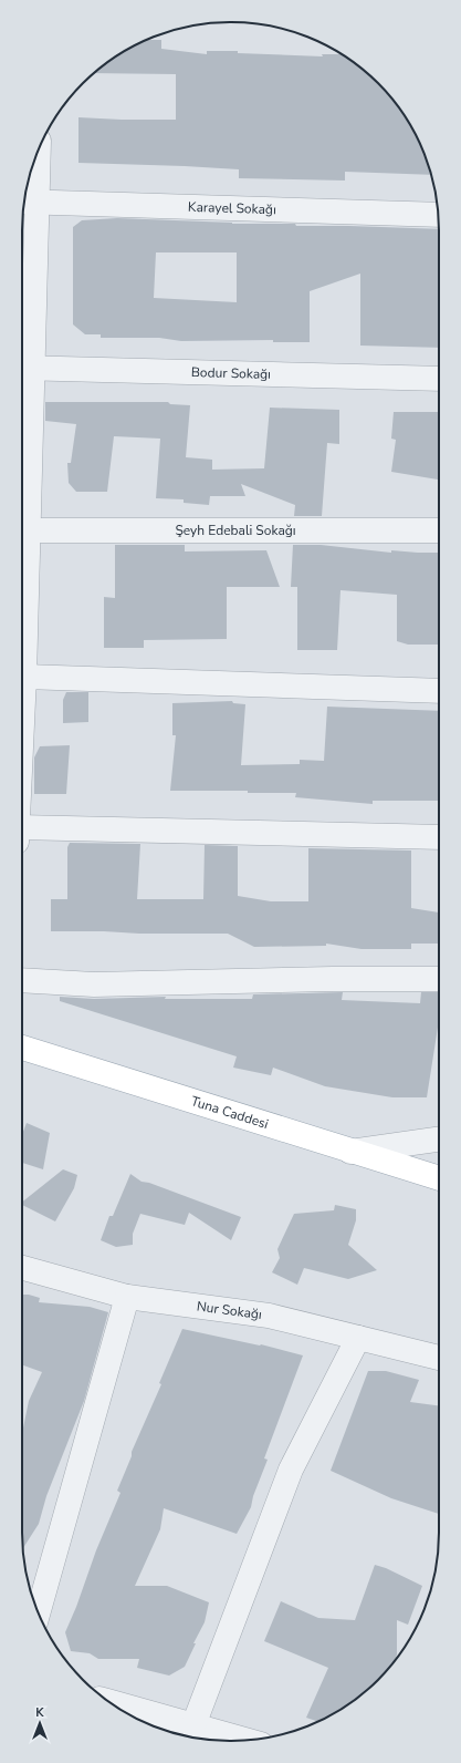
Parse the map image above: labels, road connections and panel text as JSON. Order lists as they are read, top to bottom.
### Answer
{
  "streets": {
    "main road": ["Tuna Caddesi"],
    "street": [
      "Karayel Sokağı",
      "Bodur Sokağı",
      "Şeyh Edebali Sokağı",
      "Nur Sokağı"
    ]
  },
  "north": "top"
}
